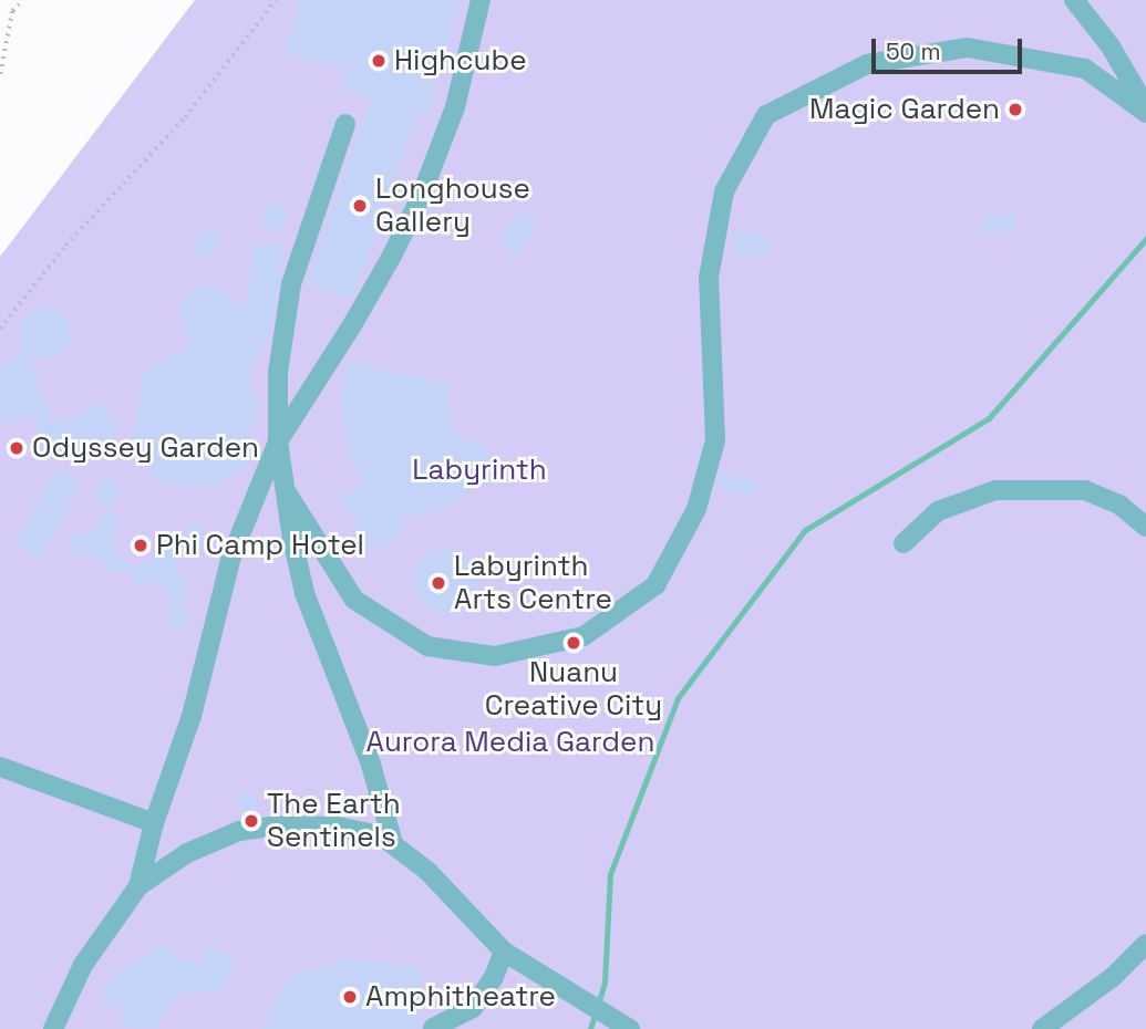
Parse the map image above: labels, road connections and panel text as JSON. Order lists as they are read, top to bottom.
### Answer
{
  "parks": ["Labyrinth", "Aurora Media Garden"],
  "places": [
    "Highcube",
    "Magic Garden",
    "Longhouse Gallery",
    "Odyssey Garden",
    "Phi Camp Hotel",
    "Labyrinth Arts Centre",
    "Nuanu Creative City",
    "The Earth Sentinels",
    "Amphitheatre"
  ],
  "scale_bar": "50 m"
}
